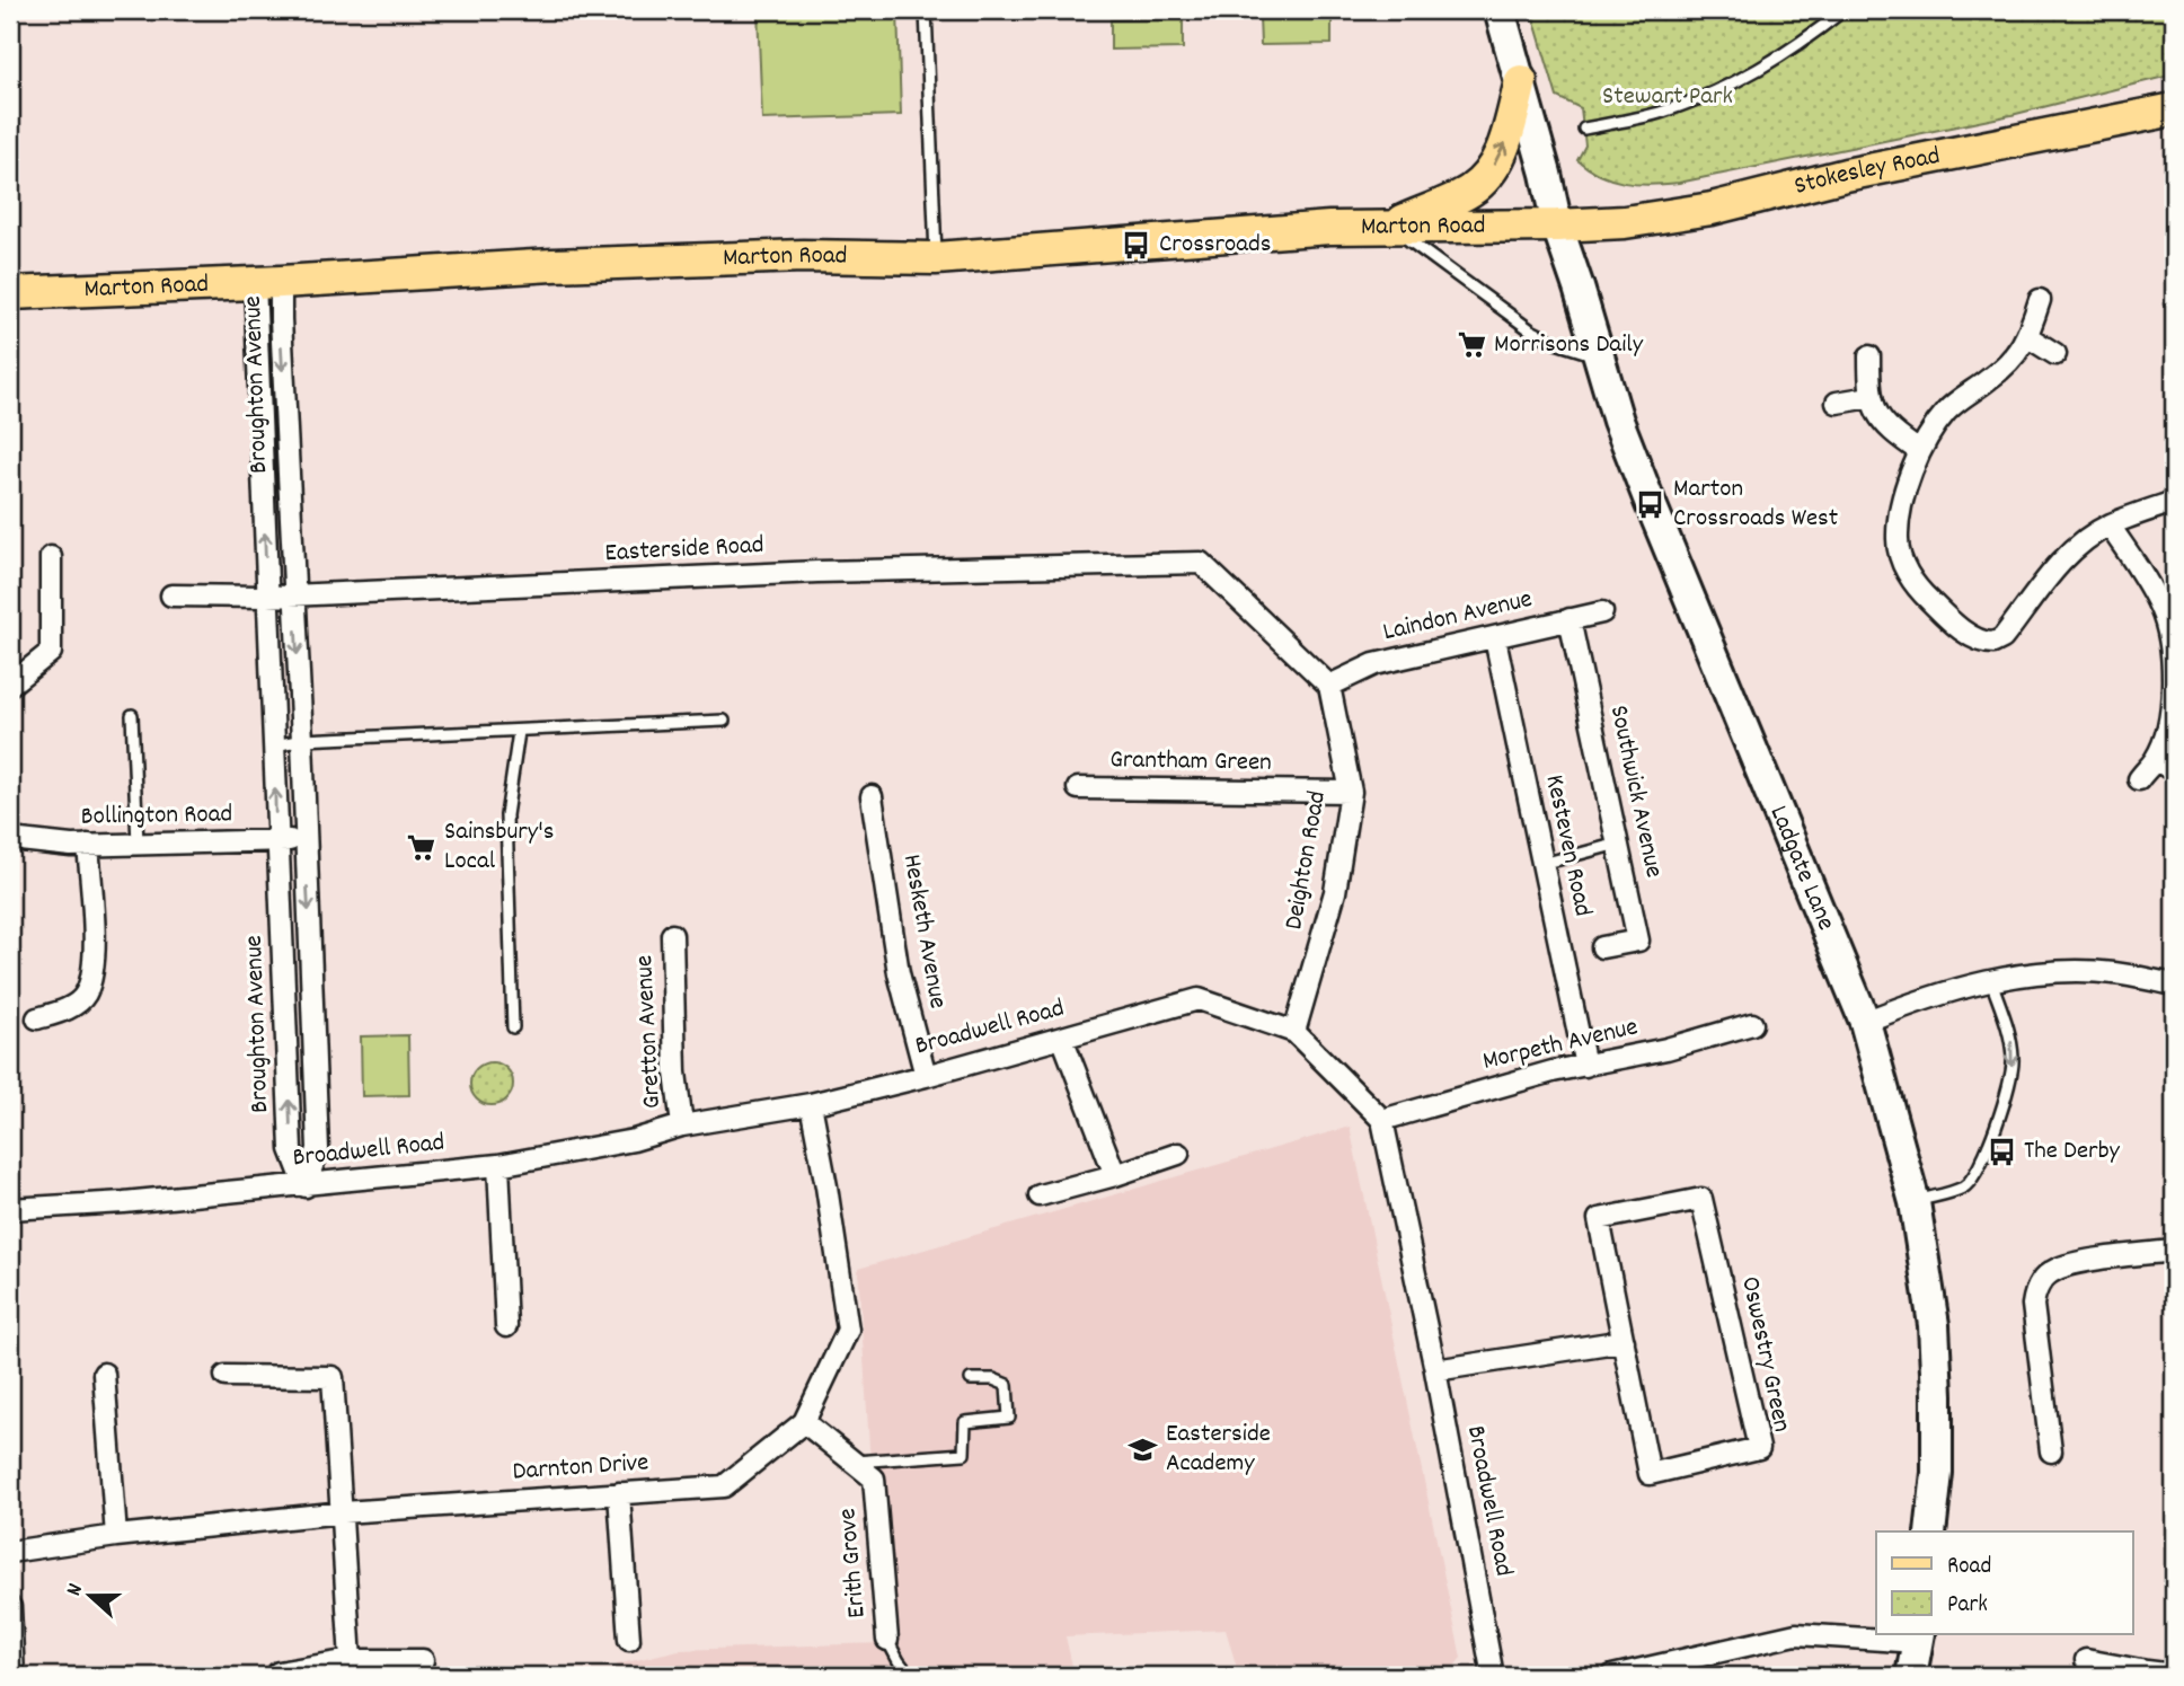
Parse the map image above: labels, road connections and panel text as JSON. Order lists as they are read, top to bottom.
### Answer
{
  "streets": {
    "main road": ["Stokesley Road", "Marton Road", "Ladgate Lane"],
    "street": [
      "Broughton Avenue",
      "Easterside Road",
      "Laindon Avenue",
      "Grantham Green",
      "Southwick Avenue",
      "Bollington Road",
      "Kesteven Road",
      "Deighton Road",
      "Hesketh Avenue",
      "Broadwell Road",
      "Gretton Avenue",
      "Morpeth Avenue",
      "Oswestry Green",
      "Darnton Drive",
      "Erith Grove"
    ]
  },
  "crossings": [
    ["Stokesley Road", "Marton Road"],
    ["Stokesley Road", "Ladgate Lane"],
    ["Marton Road", "Broughton Avenue"],
    ["Marton Road", "Ladgate Lane"],
    ["Broughton Avenue", "Easterside Road"],
    ["Broughton Avenue", "Bollington Road"],
    ["Broughton Avenue", "Broadwell Road"],
    ["Easterside Road", "Laindon Avenue"],
    ["Easterside Road", "Deighton Road"],
    ["Laindon Avenue", "Southwick Avenue"],
    ["Laindon Avenue", "Kesteven Road"],
    ["Laindon Avenue", "Deighton Road"],
    ["Grantham Green", "Deighton Road"],
    ["Kesteven Road", "Morpeth Avenue"],
    ["Deighton Road", "Broadwell Road"],
    ["Hesketh Avenue", "Broadwell Road"],
    ["Broadwell Road", "Gretton Avenue"],
    ["Broadwell Road", "Morpeth Avenue"],
    ["Broadwell Road", "Darnton Drive"],
    ["Darnton Drive", "Erith Grove"]
  ],
  "parks": ["Stewart Park"],
  "places": {
    "bus stop": ["Crossroads", "Marton Crossroads West", "The Derby"],
    "supermarket": ["Morrisons Daily", "Sainsbury's Local"],
    "school or university": ["Easterside Academy"]
  },
  "legend": ["Road", "Park"],
  "north": "left"
}
